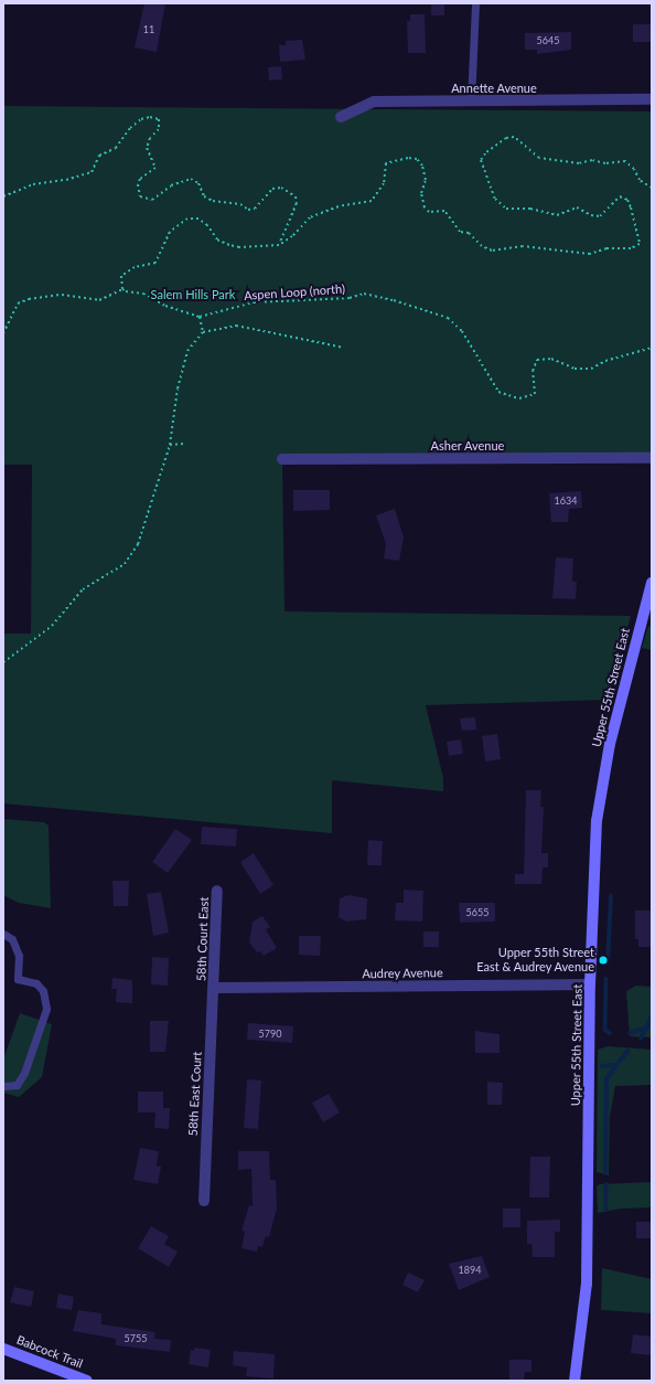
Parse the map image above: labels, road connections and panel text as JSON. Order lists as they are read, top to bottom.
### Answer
{
  "streets": {
    "street": [
      "Annette Avenue",
      "Asher Avenue",
      "Upper 55th Street East",
      "58th Court East",
      "Audrey Avenue",
      "58th East Court",
      "Babcock Trail"
    ],
    "path": ["Aspen Loop (north)"]
  },
  "crossings": [
    ["Upper 55th Street East", "Audrey Avenue"],
    ["58th Court East", "Audrey Avenue"],
    ["58th Court East", "58th East Court"],
    ["Audrey Avenue", "58th East Court"]
  ],
  "parks": ["Salem Hills Park"],
  "places": ["Upper 55th Street East & Audrey Avenue"],
  "house_numbers": [
    "11",
    "5645",
    "1634",
    "5655",
    "5790",
    "1894",
    "5755"
  ]
}
